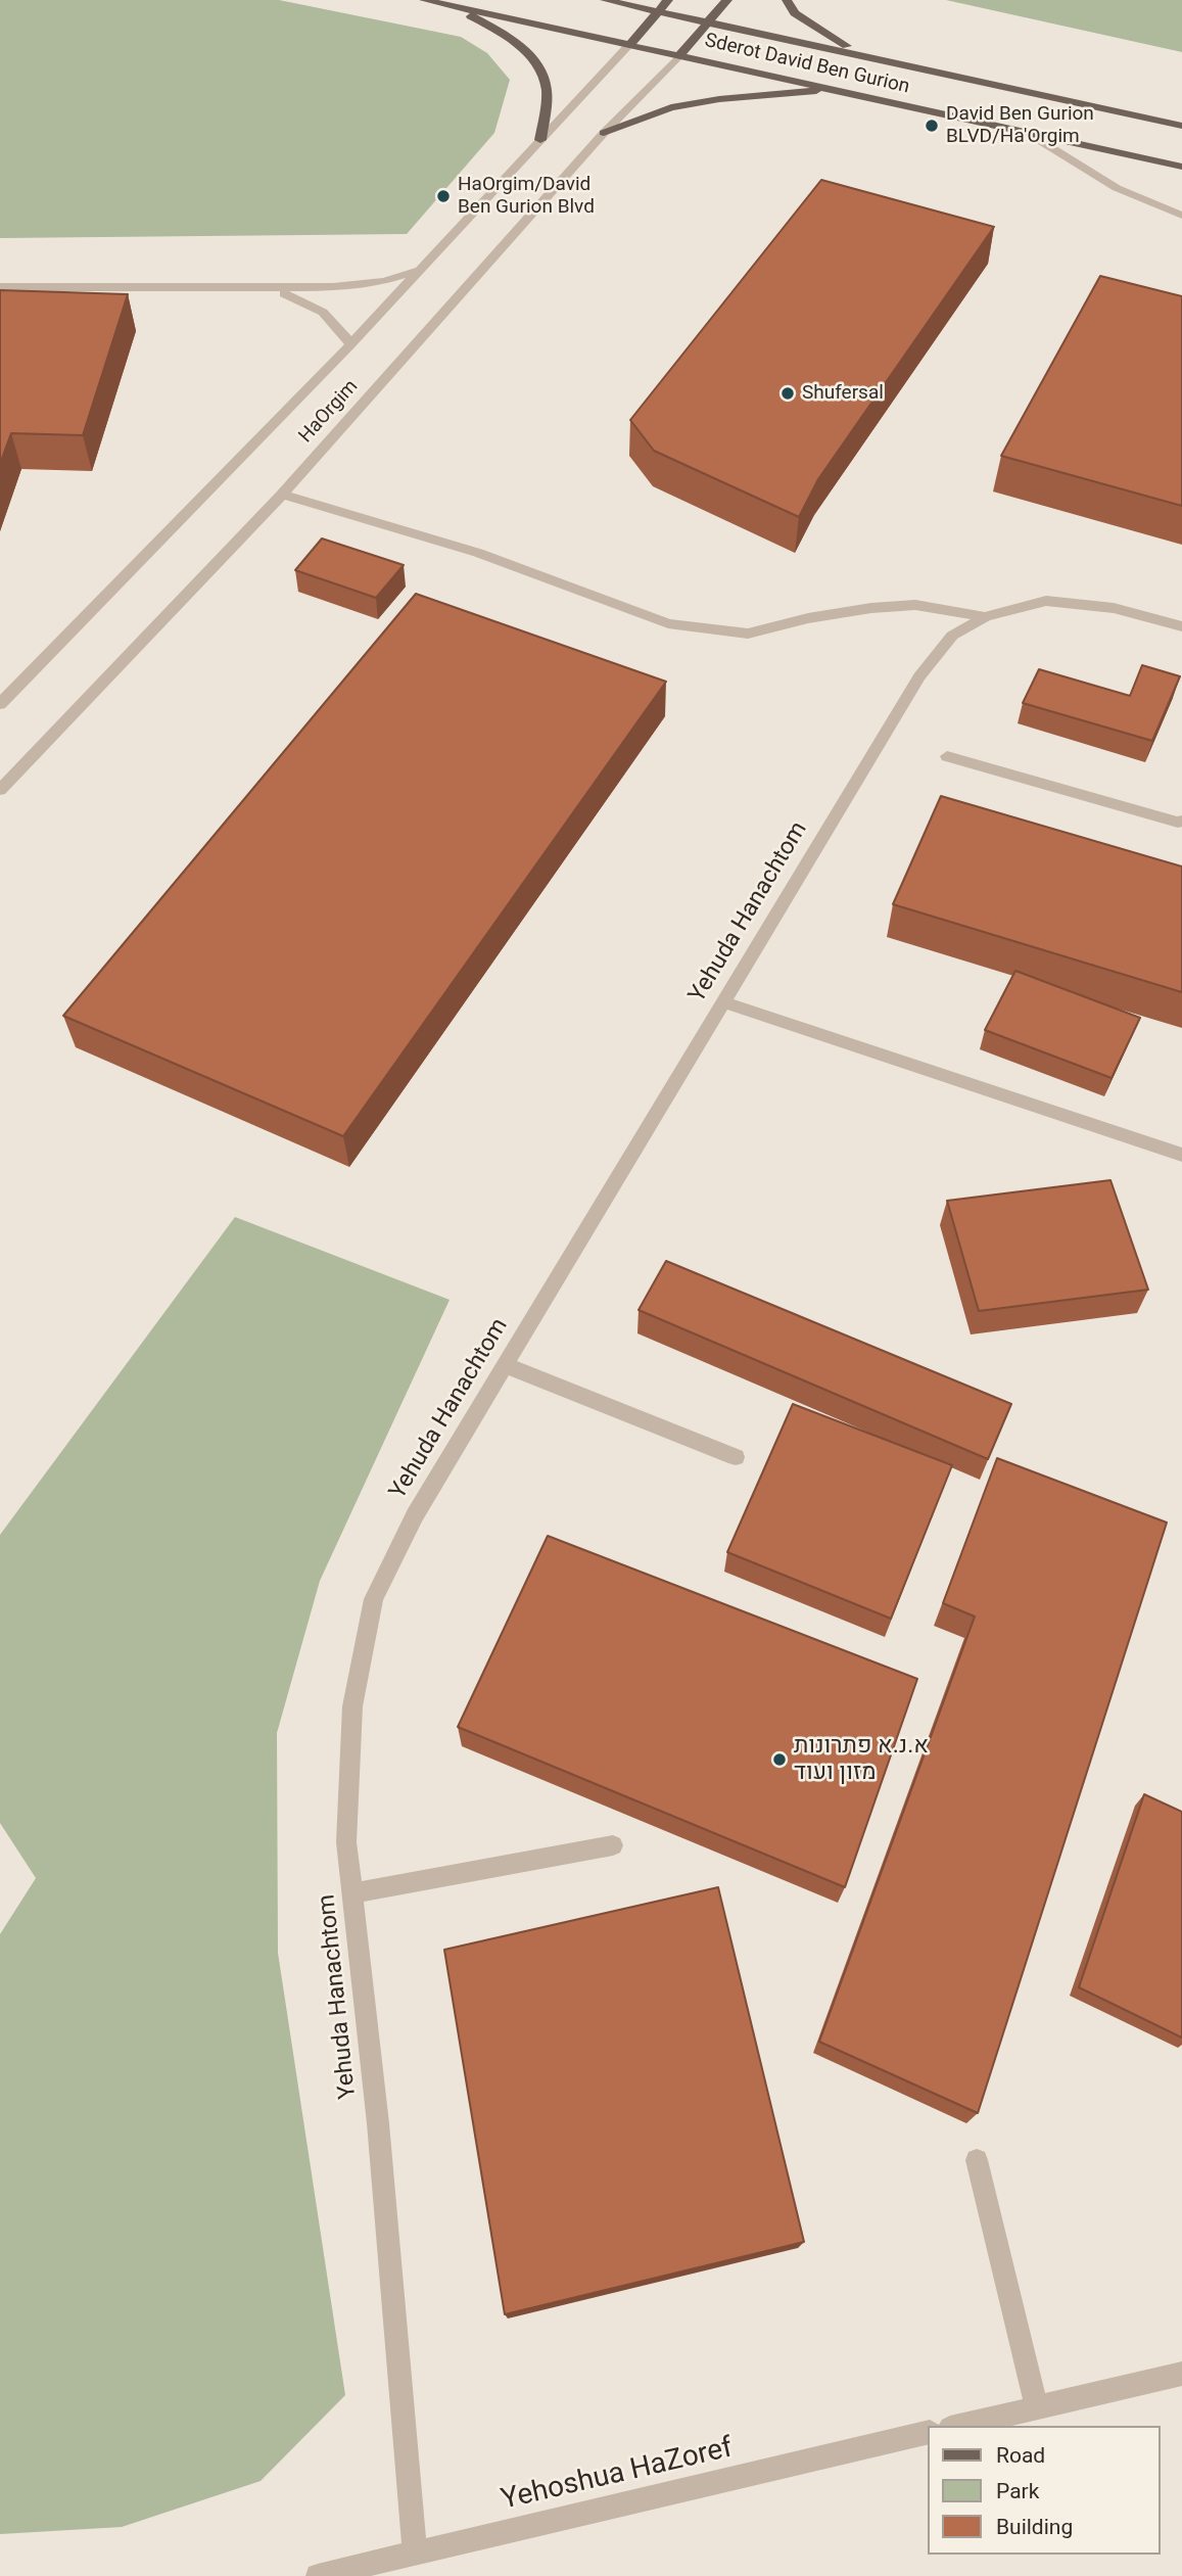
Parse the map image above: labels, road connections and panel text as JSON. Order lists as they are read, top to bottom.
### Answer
{
  "streets": {
    "main road": ["Sderot David Ben Gurion", "HaOrgim"],
    "street": ["Yehuda Hanachtom", "Yehoshua HaZoref"]
  },
  "crossings": [
    ["Sderot David Ben Gurion", "HaOrgim"],
    ["Yehuda Hanachtom", "Yehoshua HaZoref"]
  ],
  "places": [
    "David Ben Gurion BLVD/Ha'Orgim",
    "HaOrgim/David Ben Gurion Blvd",
    "Shufersal",
    "א.נ.א פתרונות מזון ועוד"
  ],
  "legend": ["Road", "Park", "Building"]
}
